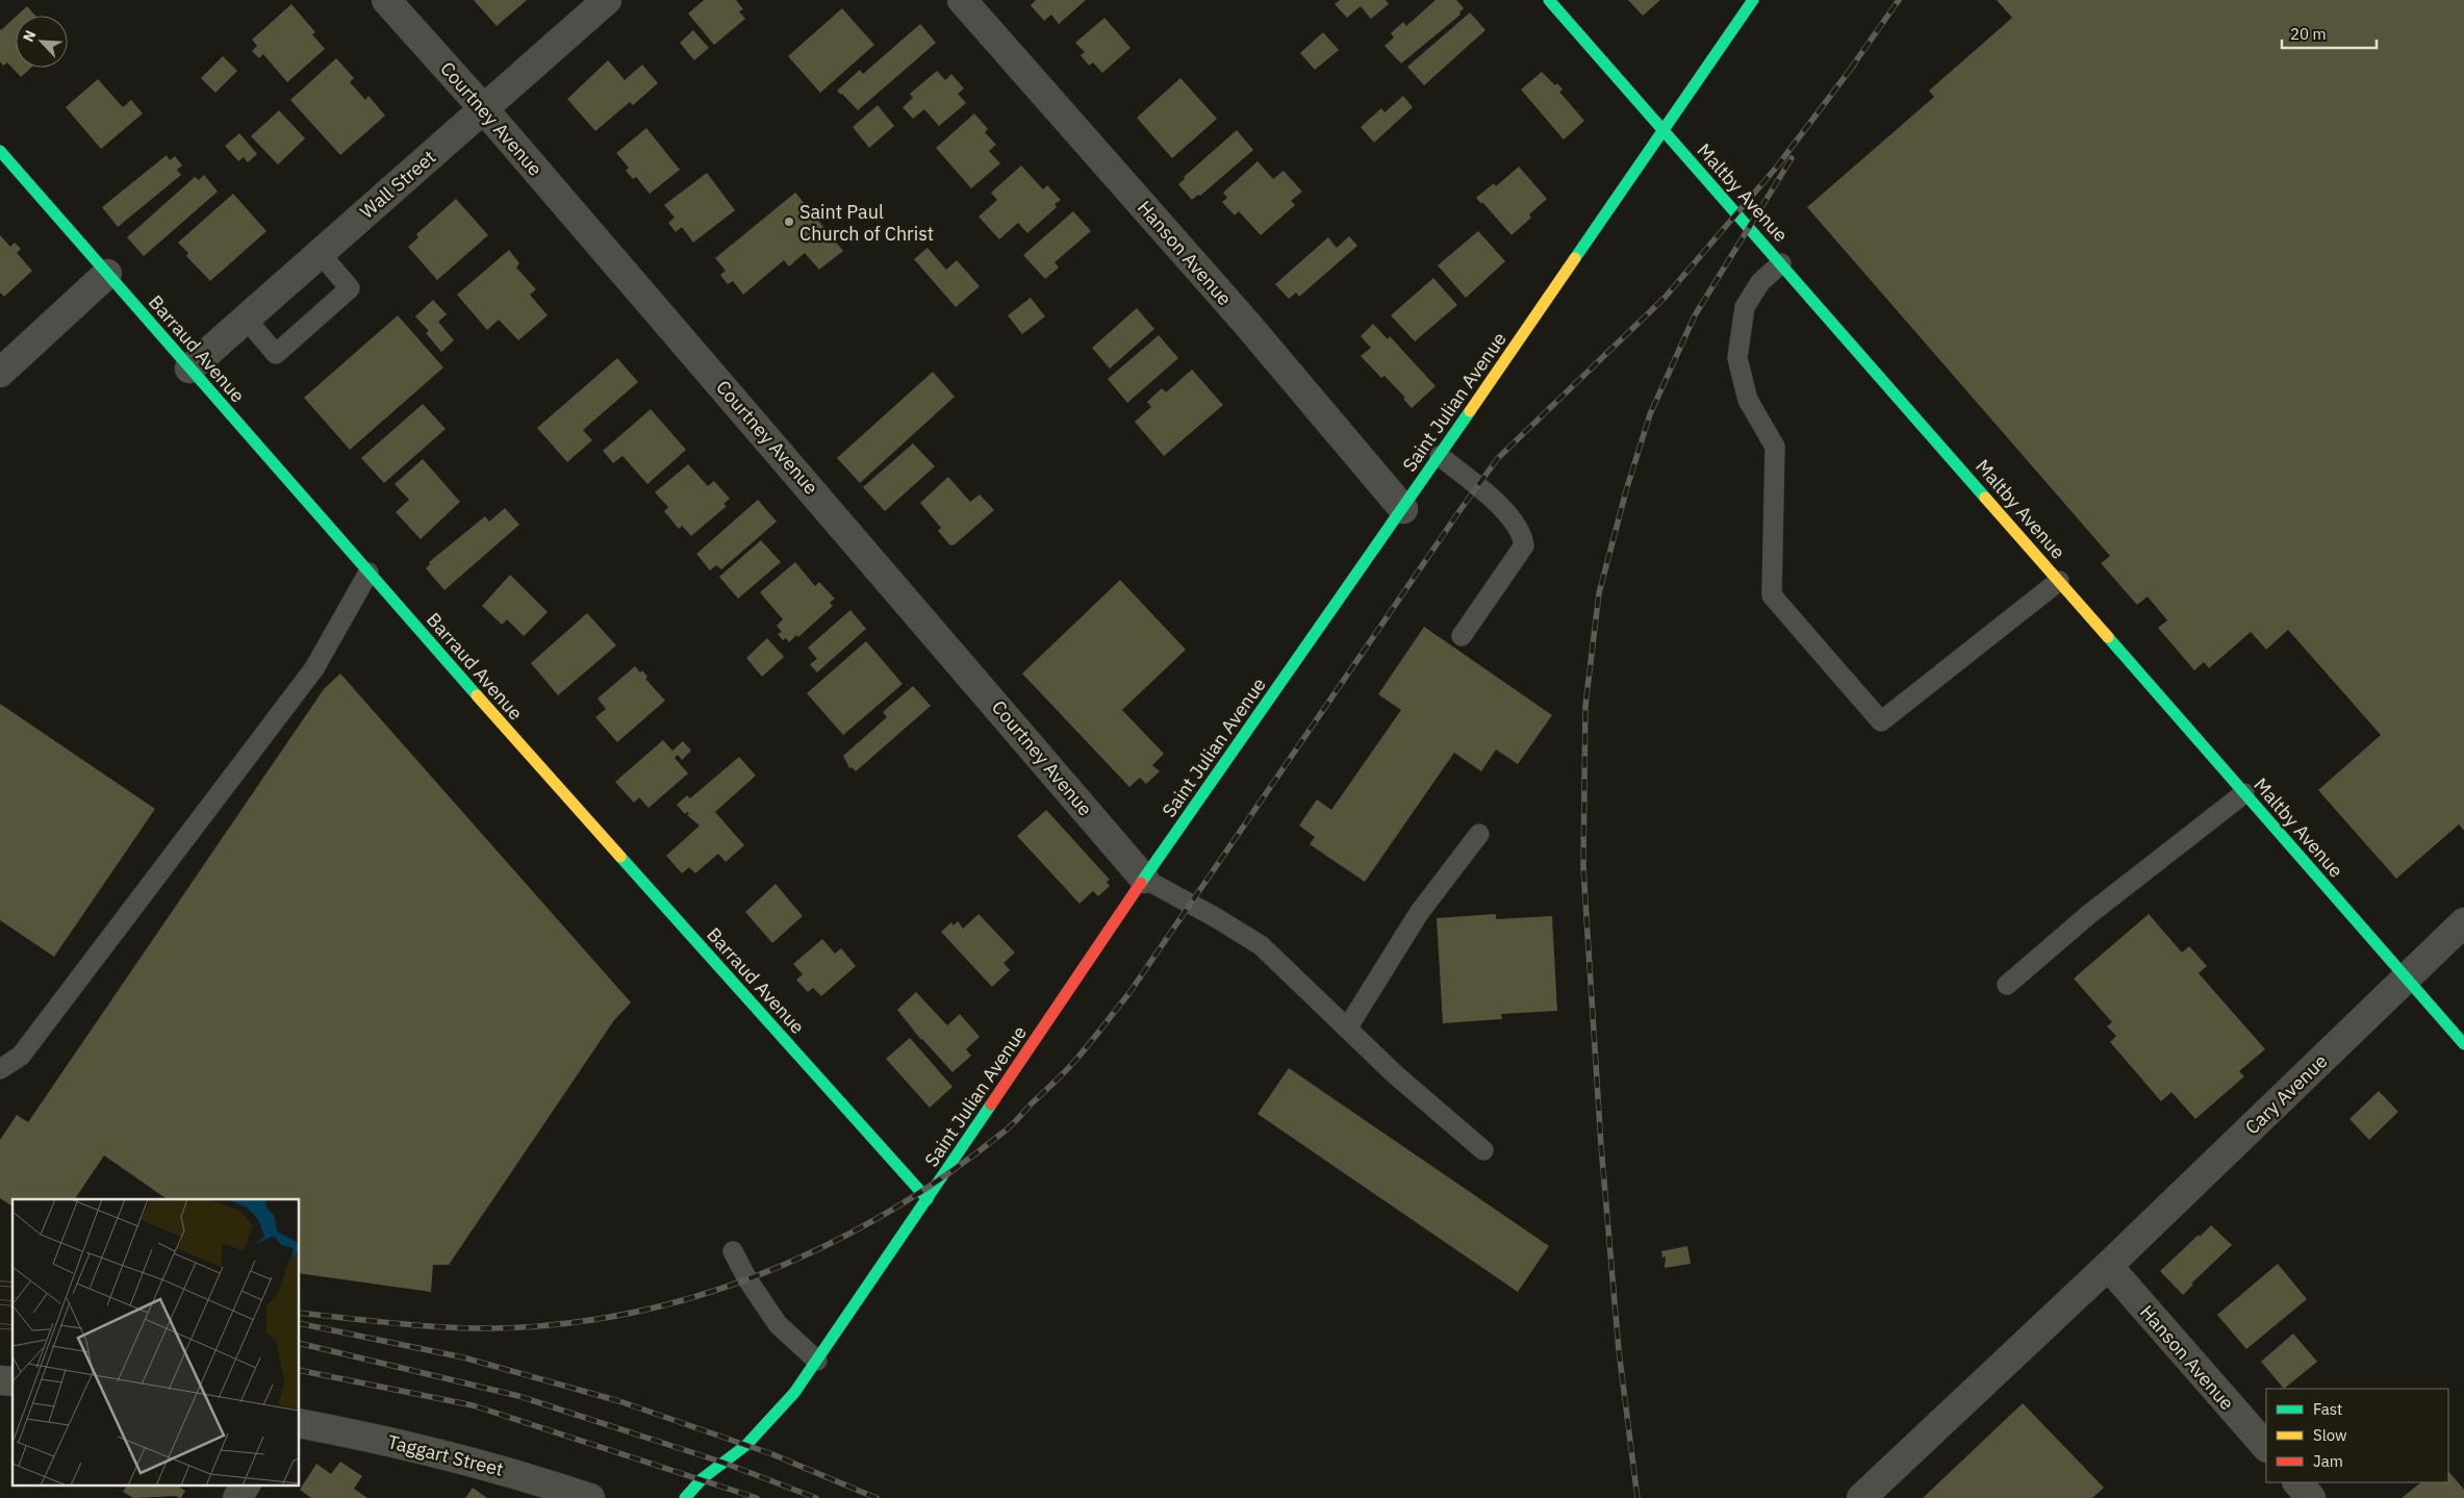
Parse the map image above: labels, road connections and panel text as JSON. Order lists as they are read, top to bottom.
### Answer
{
  "streets": {
    "street": [
      "Courtney Avenue",
      "Wall Street",
      "Maltby Avenue",
      "Hanson Avenue",
      "Barraud Avenue",
      "Saint Julian Avenue",
      "Cary Avenue",
      "Taggart Street"
    ]
  },
  "crossings": [
    ["Courtney Avenue", "Wall Street"],
    ["Courtney Avenue", "Saint Julian Avenue"],
    ["Wall Street", "Barraud Avenue"],
    ["Maltby Avenue", "Saint Julian Avenue"],
    ["Maltby Avenue", "Cary Avenue"],
    ["Hanson Avenue", "Saint Julian Avenue"],
    ["Hanson Avenue", "Cary Avenue"],
    ["Barraud Avenue", "Saint Julian Avenue"]
  ],
  "places": ["Saint Paul Church of Christ"],
  "legend": ["Fast", "Slow", "Jam"],
  "scale_bar": "20 m",
  "north": "top left"
}
